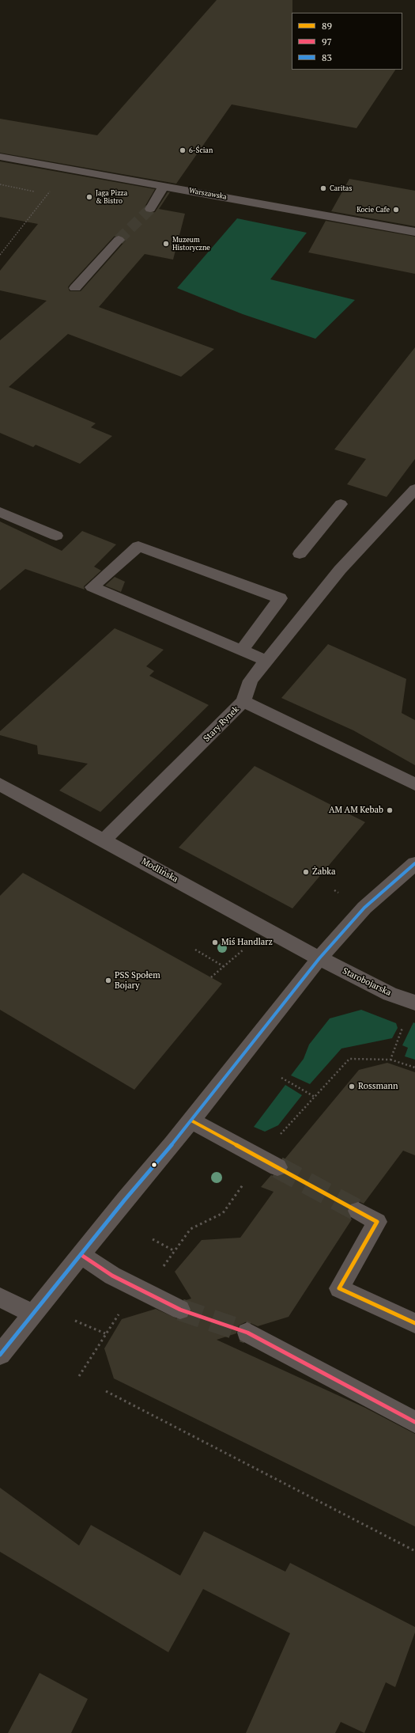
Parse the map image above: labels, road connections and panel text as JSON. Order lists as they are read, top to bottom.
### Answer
{
  "streets": {
    "street": [
      "Warszawska",
      "Stary Rynek",
      "Modlińska",
      "Starobojarska"
    ]
  },
  "crossings": [
    ["Stary Rynek", "Modlińska"],
    ["Modlińska", "Starobojarska"]
  ],
  "places": [
    "6-Ścian",
    "Caritas",
    "Jaga Pizza & Bistro",
    "Kocie Cafe",
    "Muzeum Historyczne",
    "AM AM Kebab",
    "Żabka",
    "Miś Handlarz",
    "PSS Społem Bojary",
    "Rossmann"
  ],
  "lines": ["transit line 83", "transit line 89", "transit line 97"],
  "legend": ["89", "97", "83"]
}
